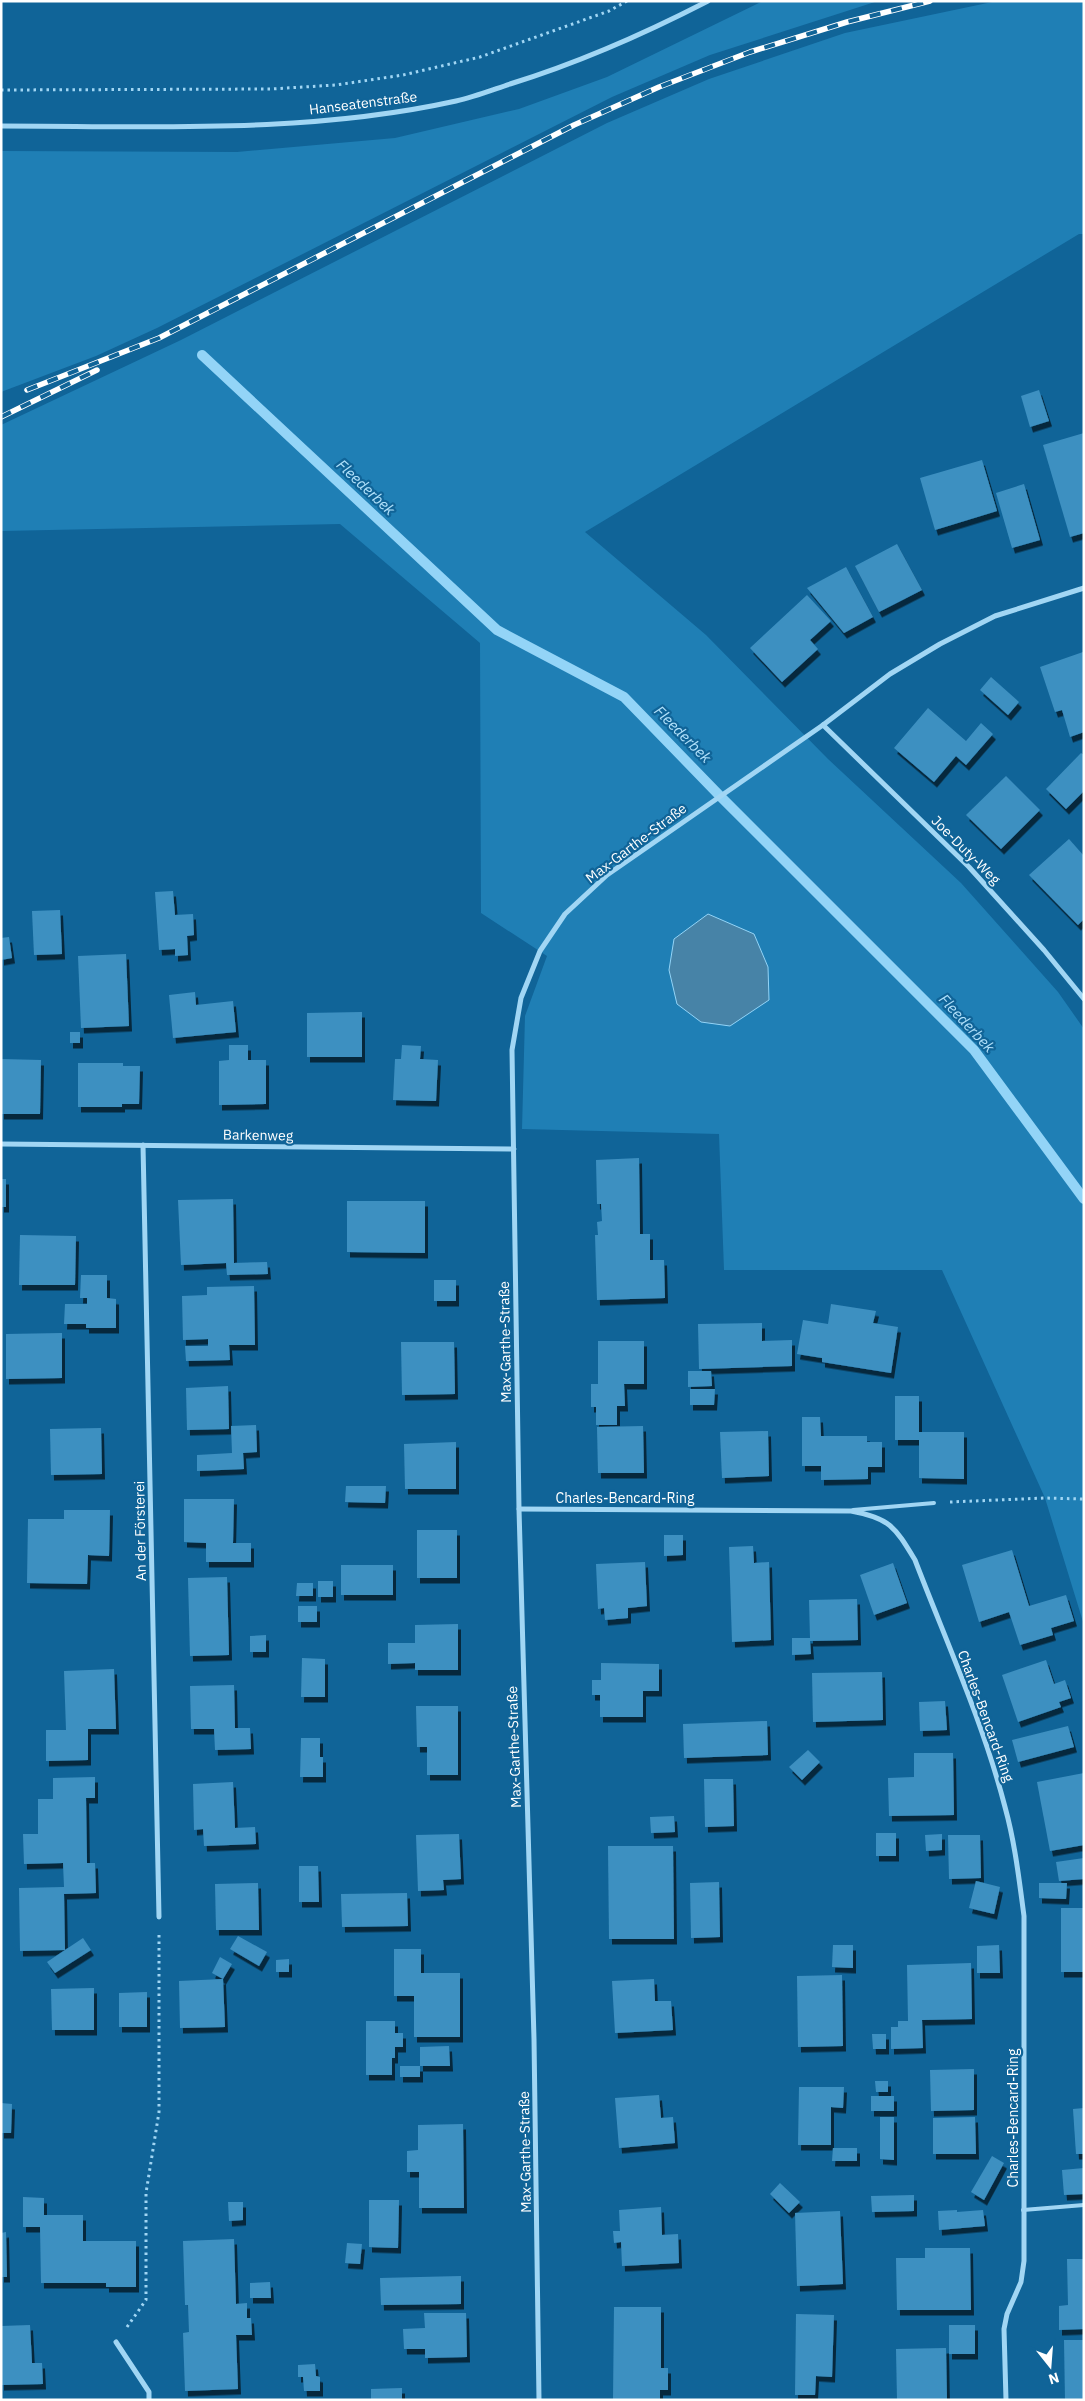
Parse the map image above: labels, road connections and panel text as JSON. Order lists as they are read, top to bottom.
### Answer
{
  "streets": {
    "street": [
      "Hanseatenstraße",
      "Max-Garthe-Straße",
      "Joe-Duty-Weg",
      "Barkenweg",
      "Charles-Bencard-Ring",
      "An der Försterei"
    ]
  },
  "crossings": [
    ["Max-Garthe-Straße", "Joe-Duty-Weg"],
    ["Max-Garthe-Straße", "Barkenweg"],
    ["Max-Garthe-Straße", "Charles-Bencard-Ring"],
    ["Barkenweg", "An der Försterei"]
  ],
  "water": ["Fleederbek"],
  "north": "bottom"
}
